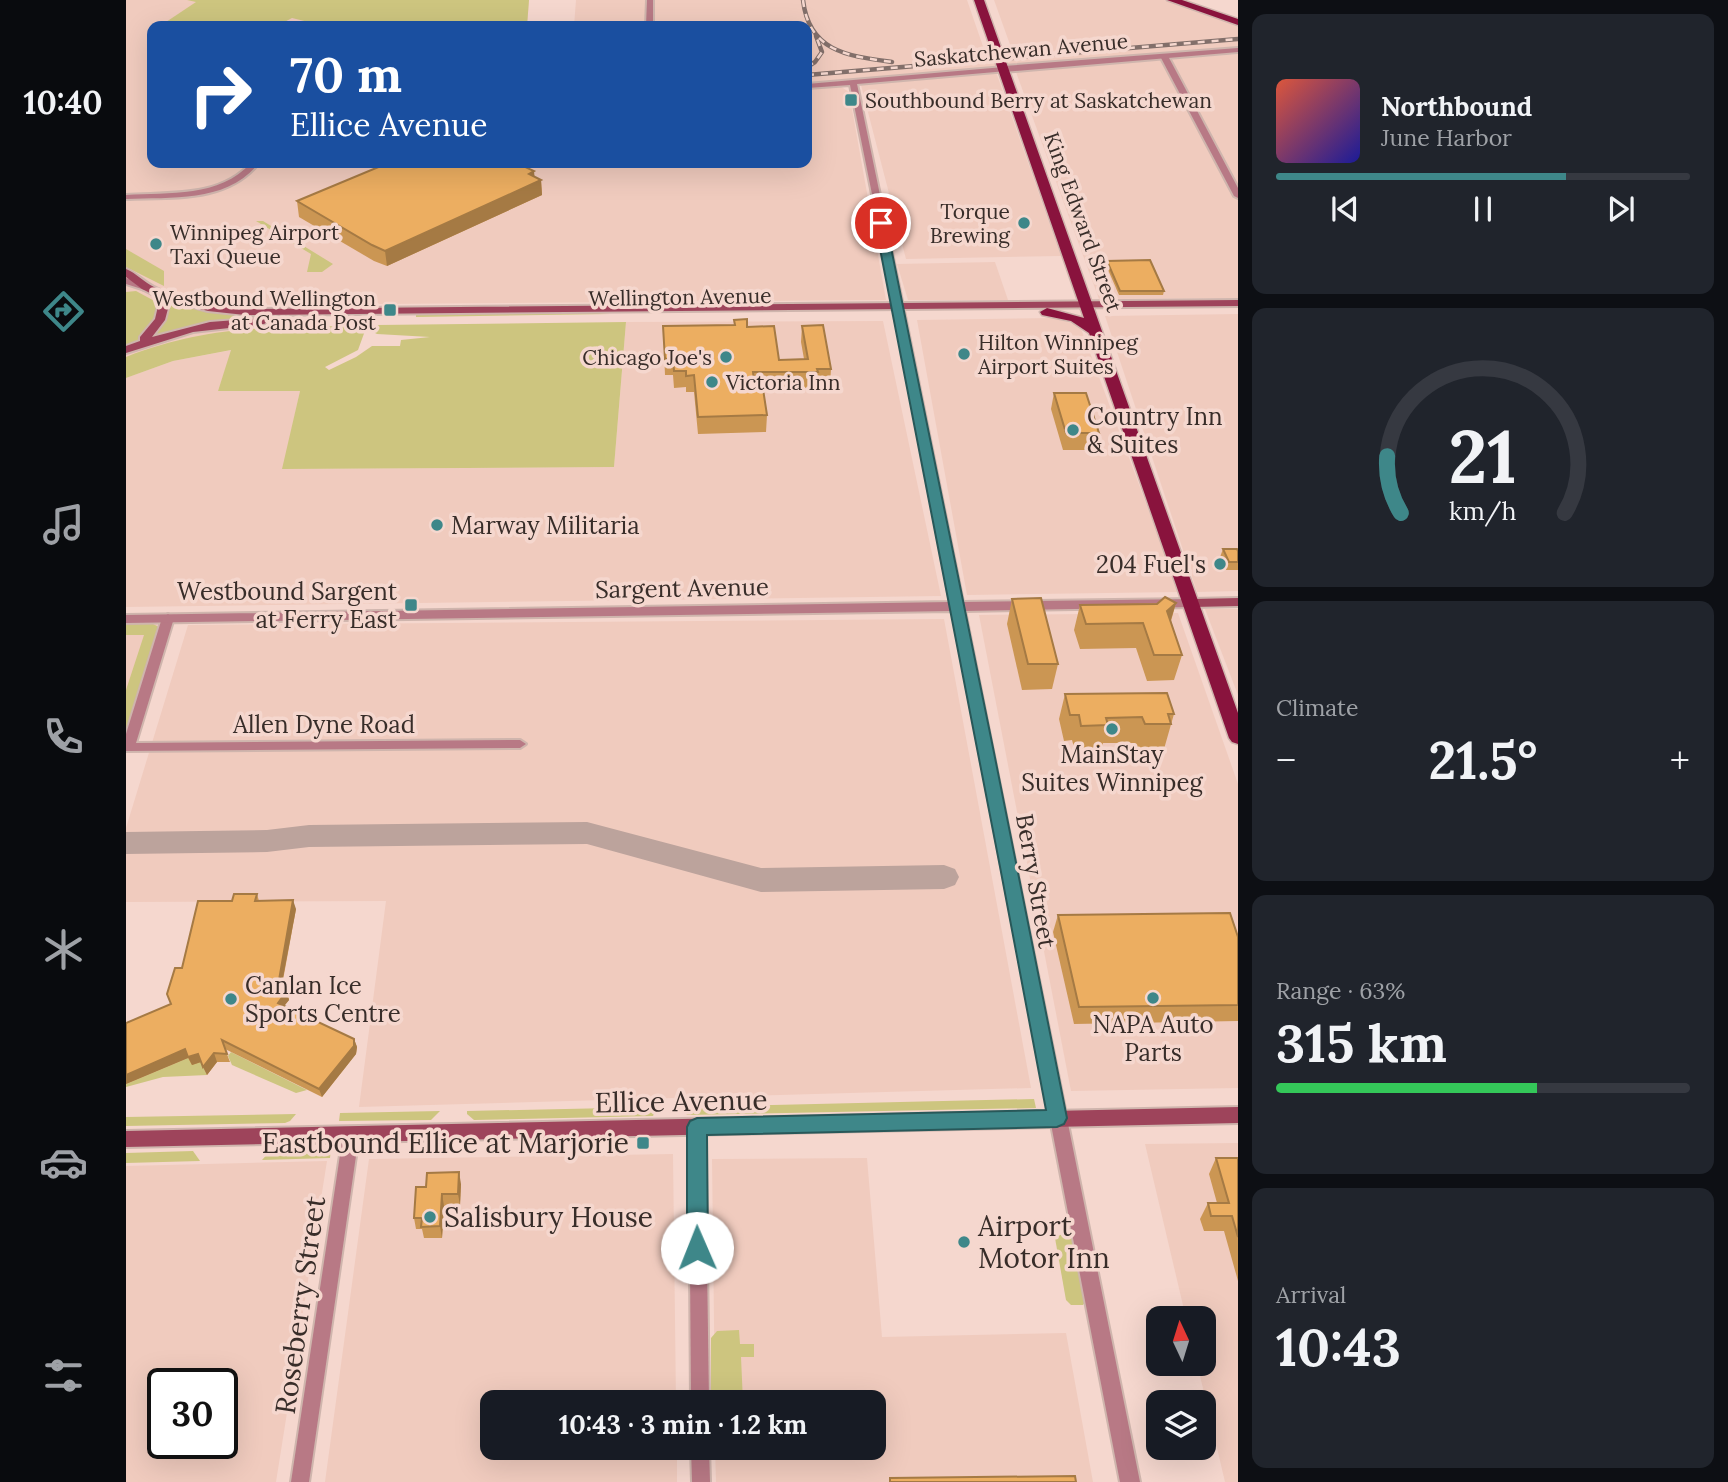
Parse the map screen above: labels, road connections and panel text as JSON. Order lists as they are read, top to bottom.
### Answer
{
  "streets": {
    "main road": [
      "King Edward Street",
      "Wellington Avenue",
      "Sargent Avenue",
      "Ellice Avenue"
    ],
    "street": [
      "Saskatchewan Avenue",
      "Allen Dyne Road",
      "Berry Street",
      "Roseberry Street"
    ]
  },
  "crossings": [
    ["Saskatchewan Avenue", "King Edward Street"],
    ["Saskatchewan Avenue", "Berry Street"],
    ["King Edward Street", "Wellington Avenue"],
    ["King Edward Street", "Sargent Avenue"],
    ["Wellington Avenue", "Berry Street"],
    ["Sargent Avenue", "Allen Dyne Road"],
    ["Sargent Avenue", "Berry Street"],
    ["Berry Street", "Ellice Avenue"],
    ["Ellice Avenue", "Roseberry Street"]
  ],
  "places": {
    "transit": [
      "Southbound Berry at Saskatchewan",
      "Westbound Wellington at Canada Post",
      "Westbound Sargent at Ferry East",
      "Eastbound Ellice at Marjorie"
    ],
    "other": [
      "Torque Brewing",
      "Winnipeg Airport Taxi Queue",
      "Hilton Winnipeg Airport Suites",
      "Chicago Joe's",
      "Victoria Inn",
      "Country Inn & Suites",
      "Marway Militaria",
      "204 Fuel's",
      "MainStay Suites Winnipeg",
      "NAPA Auto Parts",
      "Canlan Ice Sports Centre",
      "Salisbury House",
      "Airport Motor Inn"
    ]
  },
  "north": "top",
  "page": {
    "tabs": "10:40",
    "turn": ["70 m", "Ellice Avenue"],
    "song": ["Northbound", "June Harbor"],
    "tile": [
      "Climate",
      ["Range · 63%", "315 km"],
      ["Arrival", "10:43"]
    ],
    "heat": ["−", "21.5°", "+"],
    "limit": "30",
    "trip": "10:43 · 3 min · 1.2 km",
    "gauge": ["21", "km/h"]
  }
}
